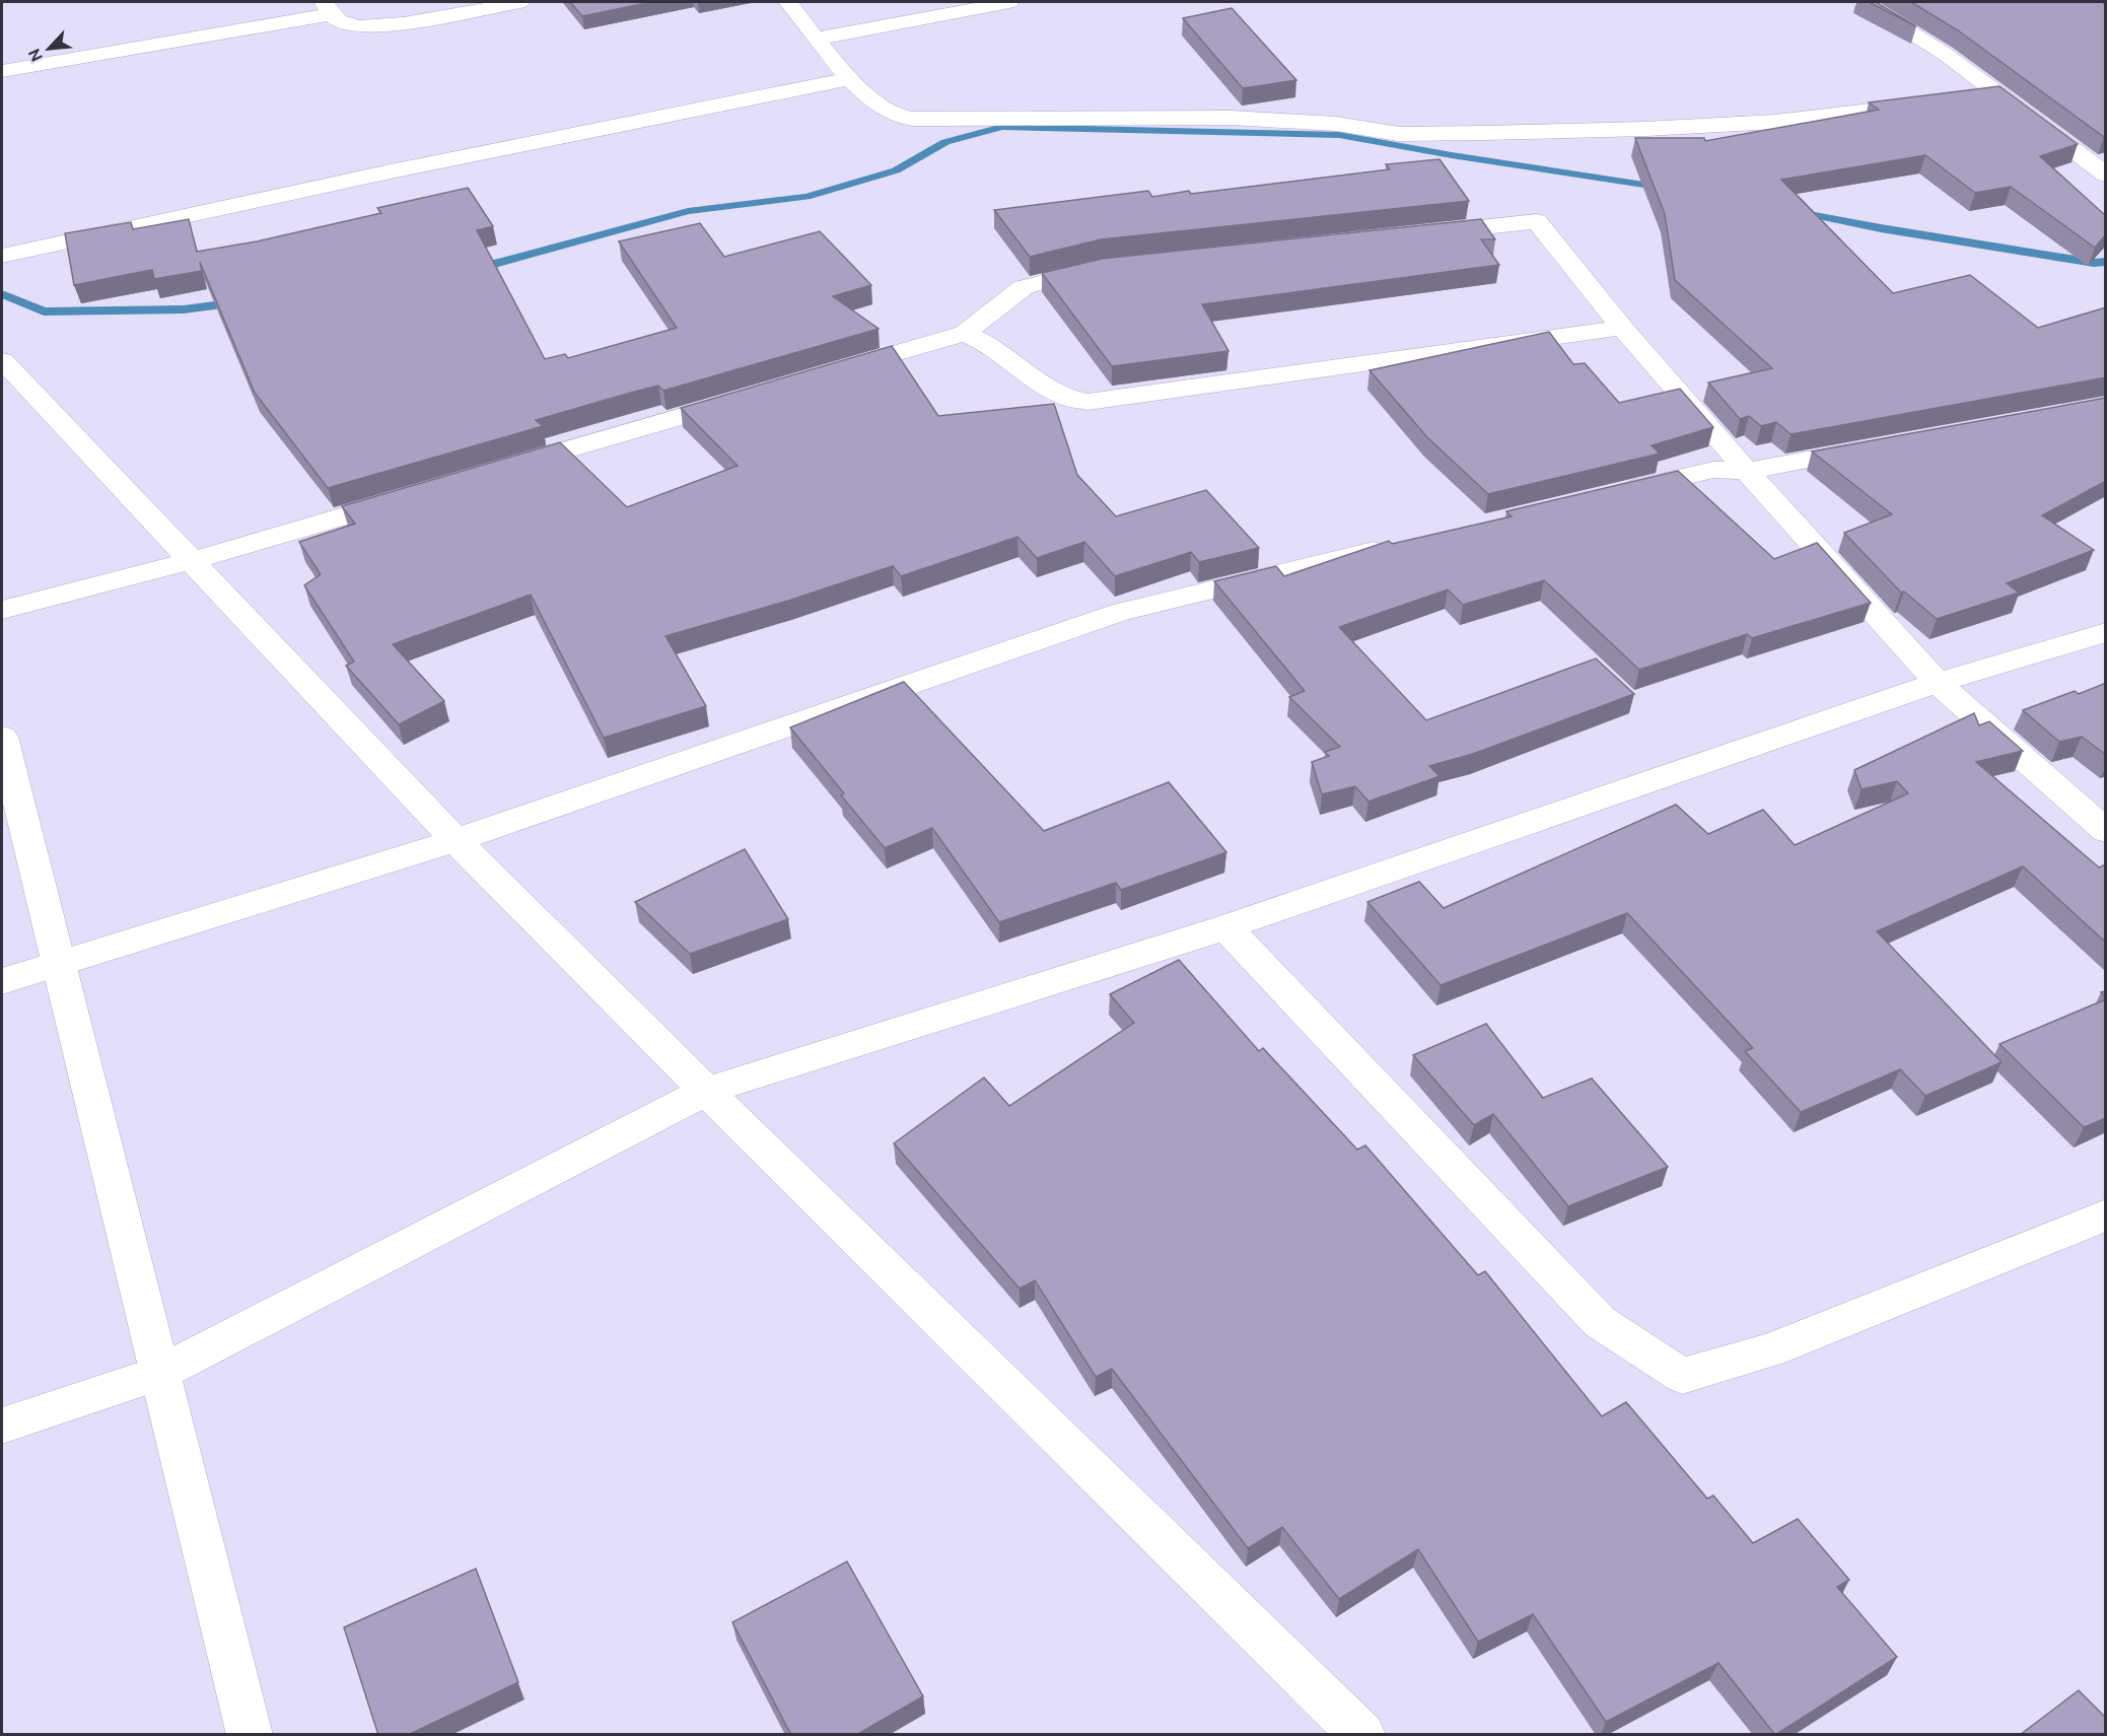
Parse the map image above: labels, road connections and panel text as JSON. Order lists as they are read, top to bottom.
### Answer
{
  "north": "bottom left"
}
